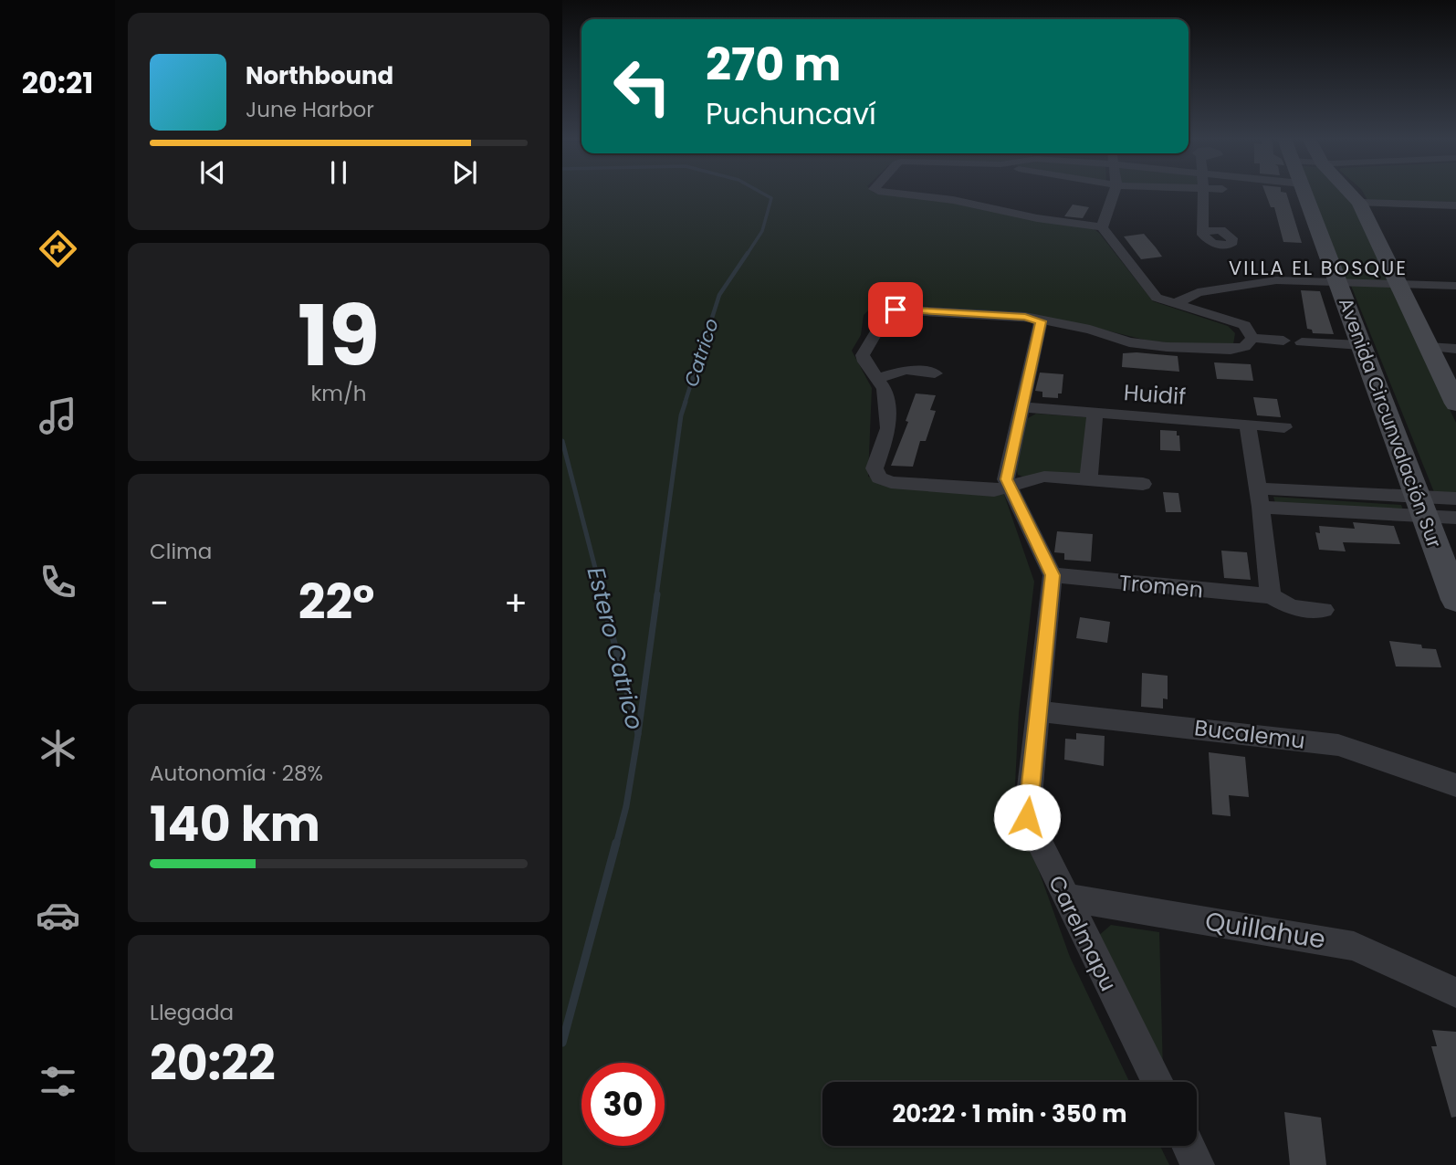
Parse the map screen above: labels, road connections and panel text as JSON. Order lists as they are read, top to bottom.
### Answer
{
  "streets": {
    "main road": ["Avenida Circunvalación Sur"],
    "street": [
      "Huidif",
      "Tromen",
      "Bucalemu",
      "Quillahue",
      "Carelmapu"
    ]
  },
  "crossings": [
    ["Tromen", "Carelmapu"],
    ["Bucalemu", "Carelmapu"],
    ["Quillahue", "Carelmapu"]
  ],
  "districts": ["VILLA EL BOSQUE"],
  "water": ["Catrico", "Estero Catrico"],
  "page": {
    "tabs": "20:21",
    "turn": ["270 m", "Puchuncaví"],
    "song": ["Northbound", "June Harbor"],
    "tile": [
      ["19", "km/h"],
      "Clima",
      ["Autonomía · 28%", "140 km"],
      ["Llegada", "20:22"]
    ],
    "heat": ["−", "22°", "+"],
    "limit": "30",
    "trip": "20:22 · 1 min · 350 m"
  }
}
